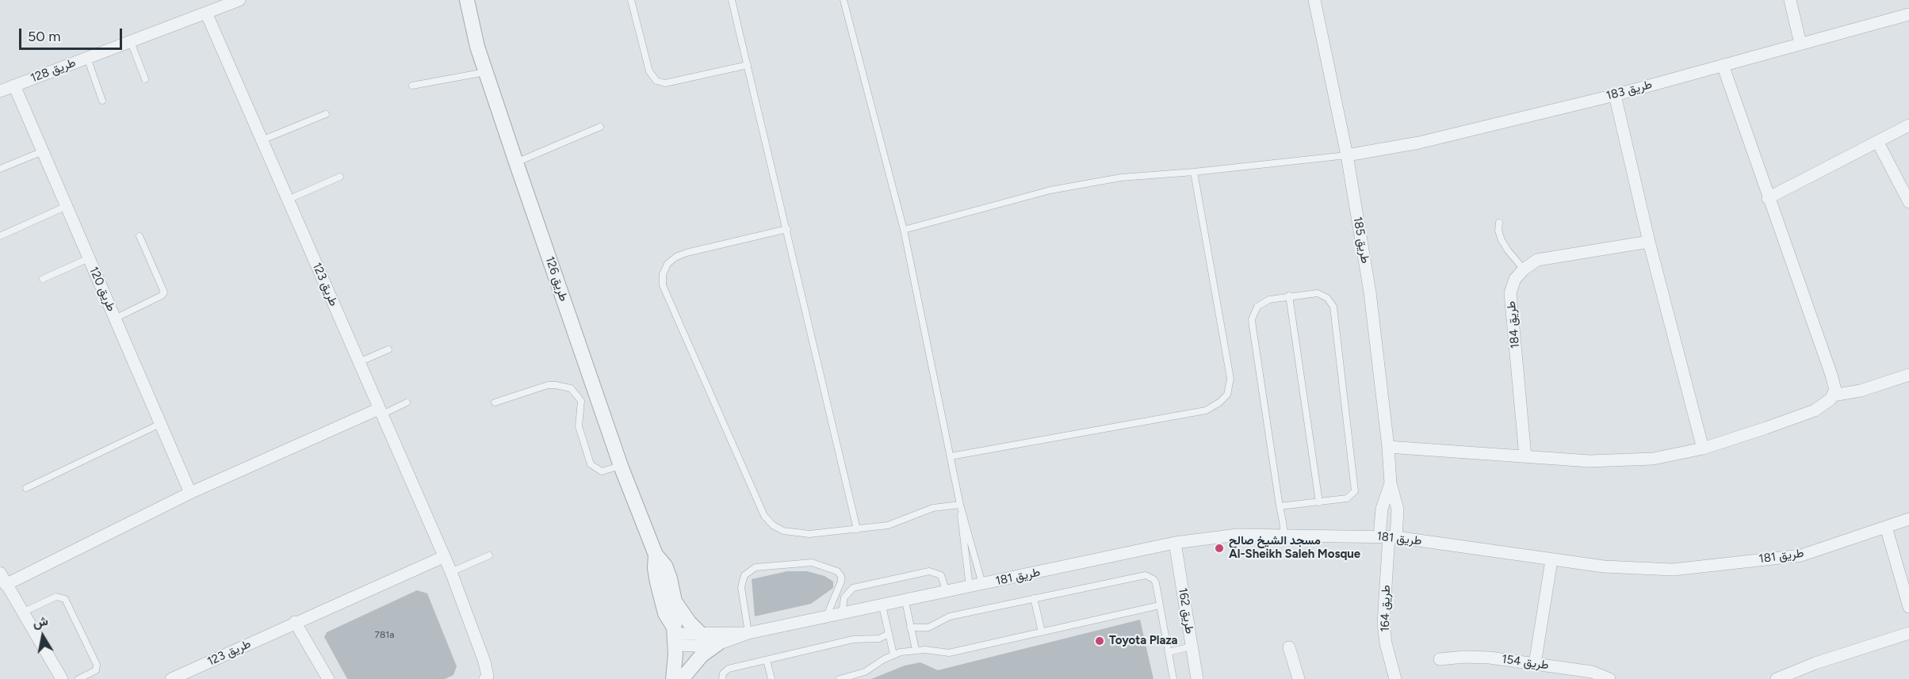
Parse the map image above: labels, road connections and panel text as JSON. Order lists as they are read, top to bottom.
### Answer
{
  "streets": {
    "street": [
      "طريق 128",
      "طريق 183",
      "طريق 185",
      "طريق 126",
      "طريق 123",
      "طريق 120",
      "طريق 184",
      "طريق 181",
      "طريق 164",
      "طريق 162",
      "طريق 154"
    ]
  },
  "crossings": [
    ["طريق 128", "طريق 123"],
    ["طريق 128", "طريق 120"],
    ["طريق 183", "طريق 185"],
    ["طريق 185", "طريق 181"],
    ["طريق 185", "طريق 164"],
    ["طريق 126", "طريق 181"],
    ["طريق 181", "طريق 164"],
    ["طريق 181", "طريق 162"]
  ],
  "places": ["مسجد الشيخ صالح Al-Sheikh Saleh Mosque", "Toyota Plaza"],
  "house_numbers": ["781a"],
  "scale_bar": "50 m",
  "north": "top"
}
